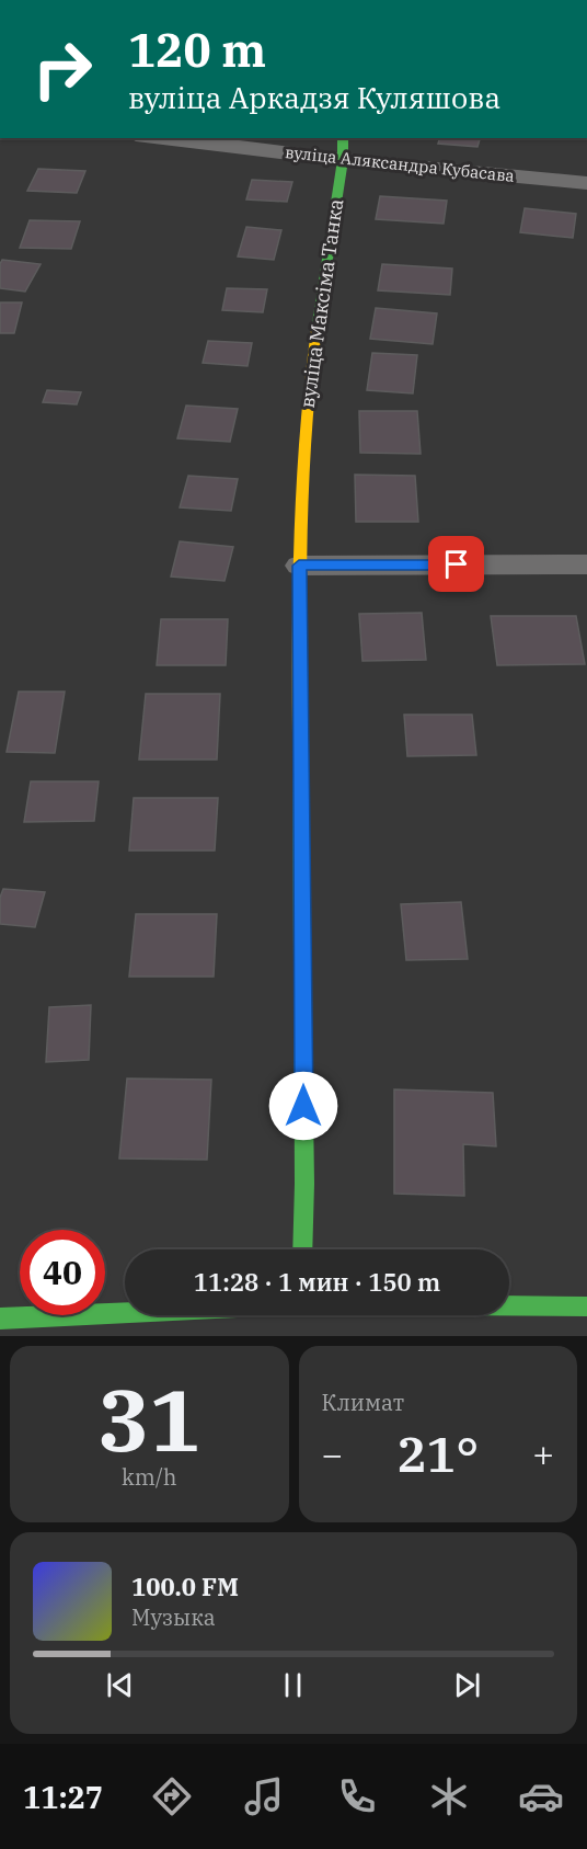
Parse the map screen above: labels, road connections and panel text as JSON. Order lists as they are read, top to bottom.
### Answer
{
  "streets": {
    "street": ["вуліца Аляксандра Кубасава", "вуліца Максіма Танка"]
  },
  "crossings": [
    ["вуліца Аляксандра Кубасава", "вуліца Максіма Танка"]
  ],
  "page": {
    "turn": ["120 m", "вуліца Аркадзя Куляшова"],
    "limit": "40",
    "trip": "11:28 · 1 мин · 150 m",
    "tile": [
      ["31", "km/h"],
      "Климат"
    ],
    "heat": ["−", "21°", "+"],
    "song": ["100.0 FM", "Музыка"],
    "tabs": "11:27"
  }
}
